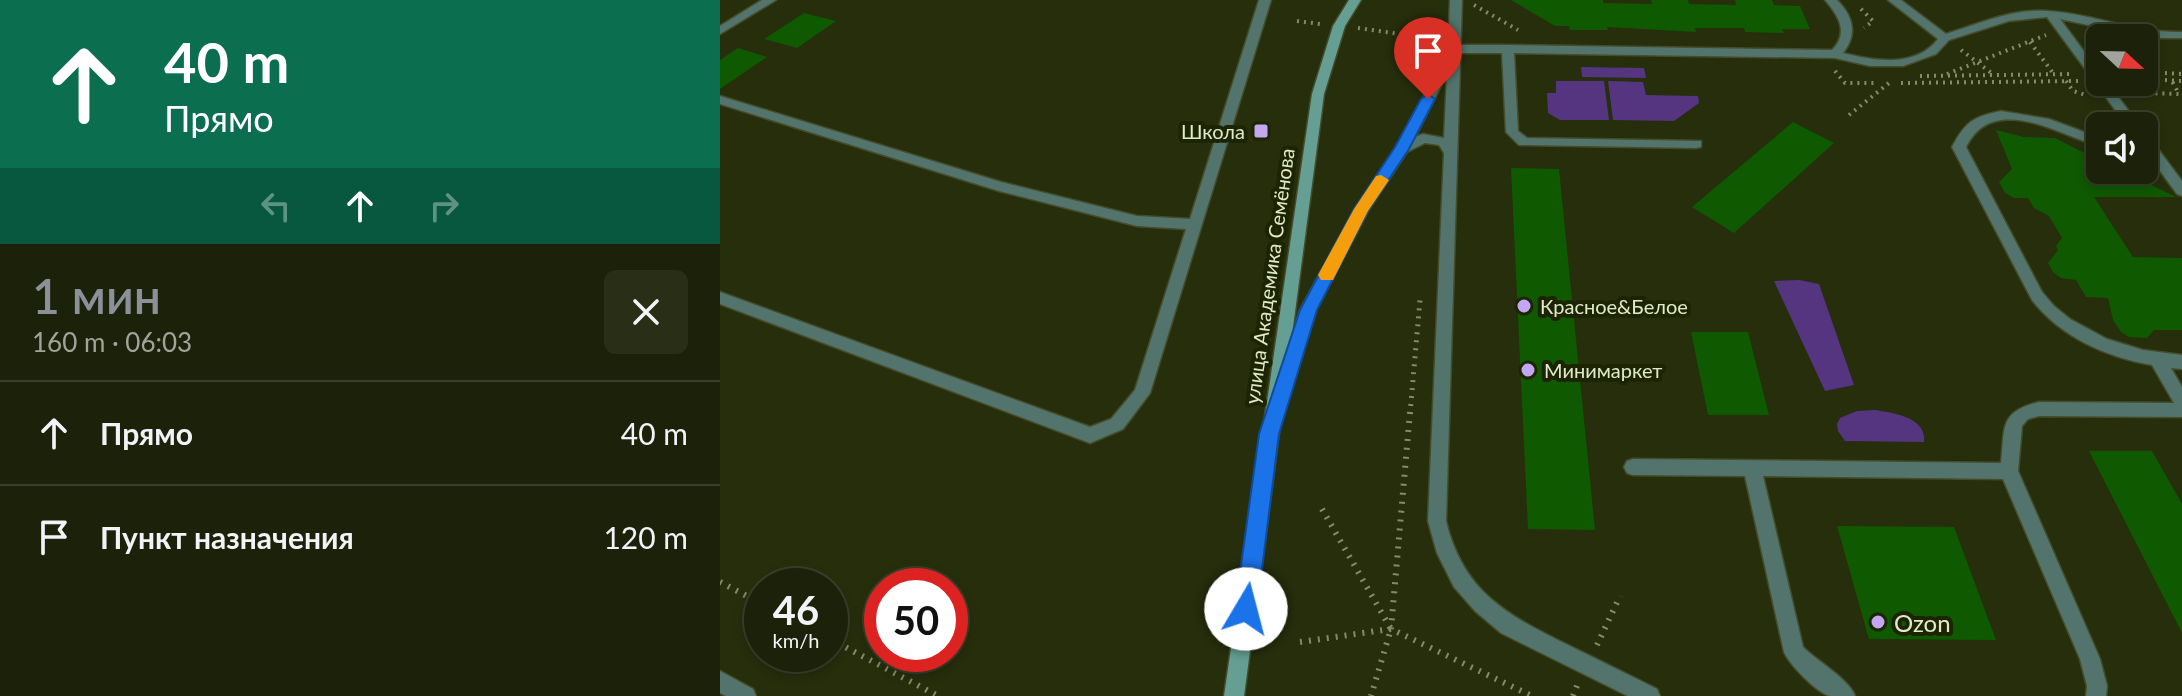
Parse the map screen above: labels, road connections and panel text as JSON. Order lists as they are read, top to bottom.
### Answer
{
  "streets": {
    "main road": ["улица Академика Семёнова"]
  },
  "places": {
    "transit": ["Школа"],
    "other": ["Красное&Белое", "Минимаркет", "Ozon"]
  },
  "north": "right",
  "page": {
    "turn": ["40 m", "Прямо"],
    "heading": ["1 мин", "160 m · 06:03"],
    "list": [
      {
        "name": "Прямо",
        "value": "40 m"
      },
      {
        "name": "Пункт назначения",
        "value": "120 m"
      }
    ],
    "speed": "46 km/h",
    "limit": "50"
  }
}
